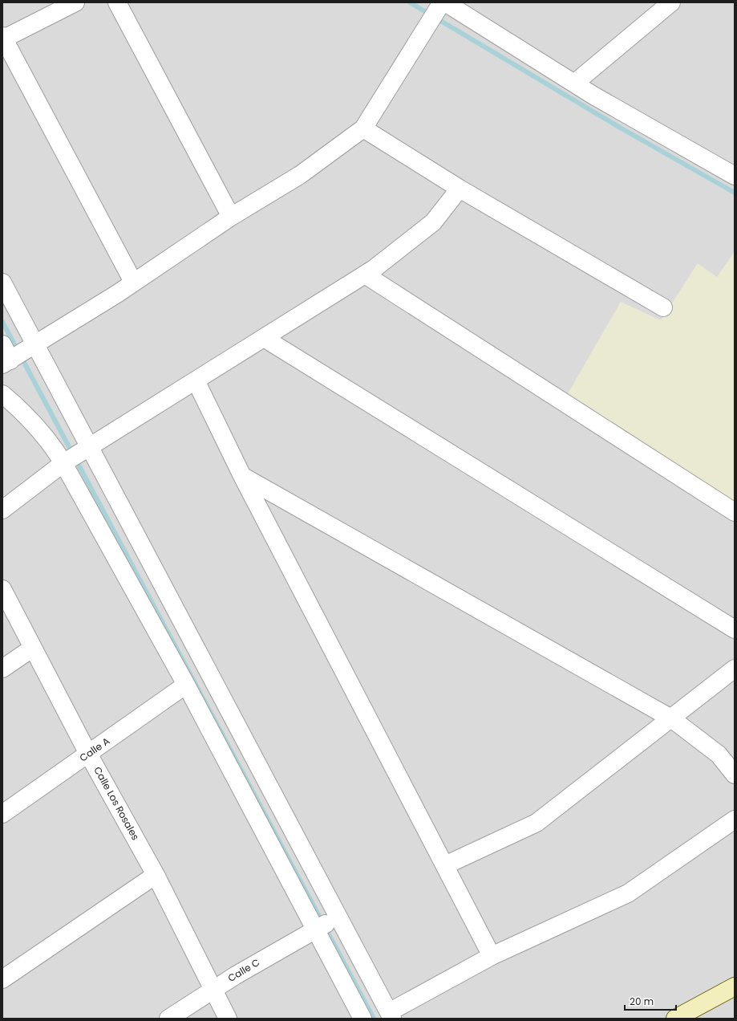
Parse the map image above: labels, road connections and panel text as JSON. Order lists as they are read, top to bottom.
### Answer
{
  "streets": {
    "street": ["Calle A", "Calle Los Rosales", "Calle C"]
  },
  "crossings": [
    ["Calle A", "Calle Los Rosales"],
    ["Calle Los Rosales", "Calle C"]
  ],
  "scale_bar": "20 m"
}
